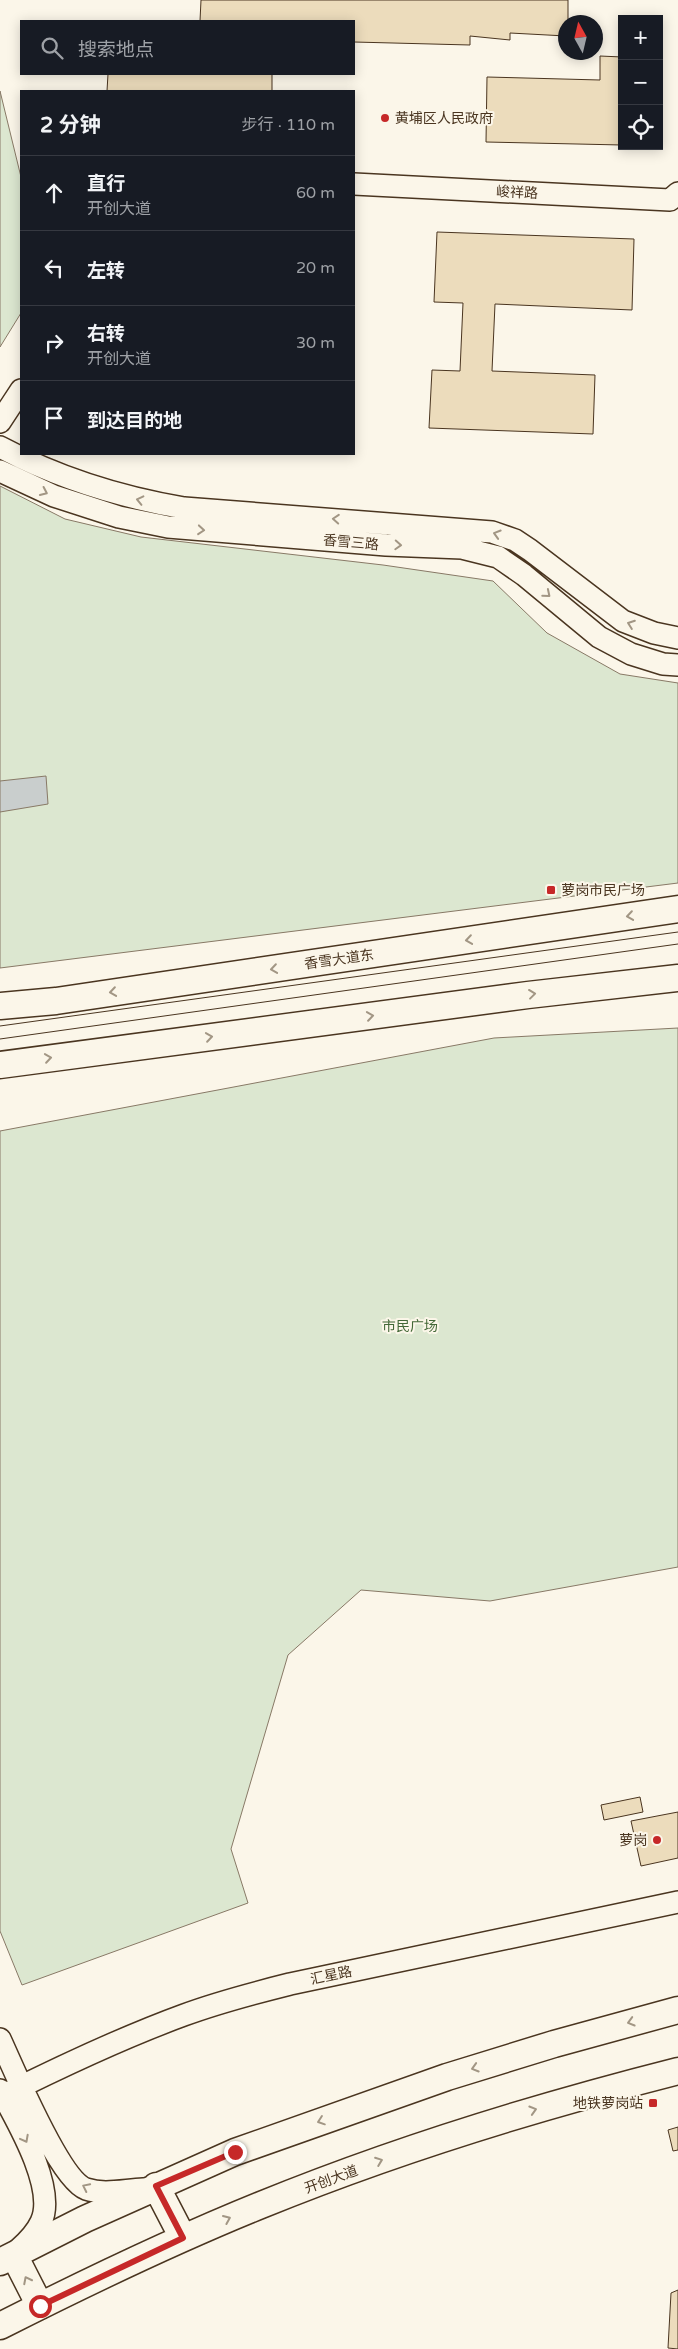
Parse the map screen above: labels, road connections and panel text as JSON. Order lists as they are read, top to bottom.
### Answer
{
  "streets": {
    "main road": ["香雪大道东", "开创大道"],
    "street": ["峻祥路", "香雪三路", "汇星路"]
  },
  "parks": ["市民广场"],
  "places": {
    "other": ["黄埔区人民政府", "萝岗"],
    "transit": ["萝岗市民广场", "地铁萝岗站"]
  },
  "north": "top",
  "page": {
    "map_buttons": ["+", "−"],
    "search": "搜索地点",
    "heading": ["2 分钟", "步行 · 110 m"],
    "list": [
      ["直行", "开创大道", "60 m"],
      ["左转", "20 m"],
      ["右转", "开创大道", "30 m"],
      "到达目的地"
    ]
  }
}
